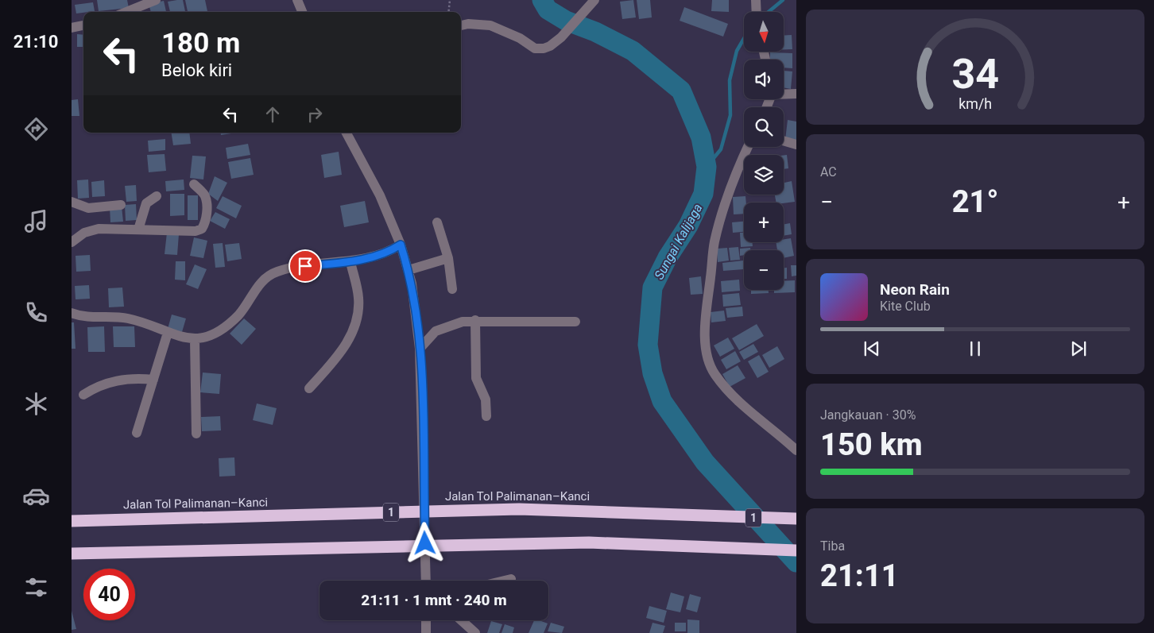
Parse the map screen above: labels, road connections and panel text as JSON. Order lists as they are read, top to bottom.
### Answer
{
  "streets": {
    "highway": ["Jalan Tol Palimanan–Kanci", "1"]
  },
  "water": ["Sungai Kalijaga"],
  "north": "bottom",
  "page": {
    "tabs": "21:10",
    "map_buttons": ["+", "−"],
    "turn": ["180 m", "Belok kiri"],
    "tile": [
      "AC",
      ["Jangkauan · 30%", "150 km"],
      ["Tiba", "21:11"]
    ],
    "heat": ["−", "21°", "+"],
    "song": ["Neon Rain", "Kite Club"],
    "limit": "40",
    "trip": "21:11 · 1 mnt · 240 m",
    "gauge": ["34", "km/h"]
  }
}
